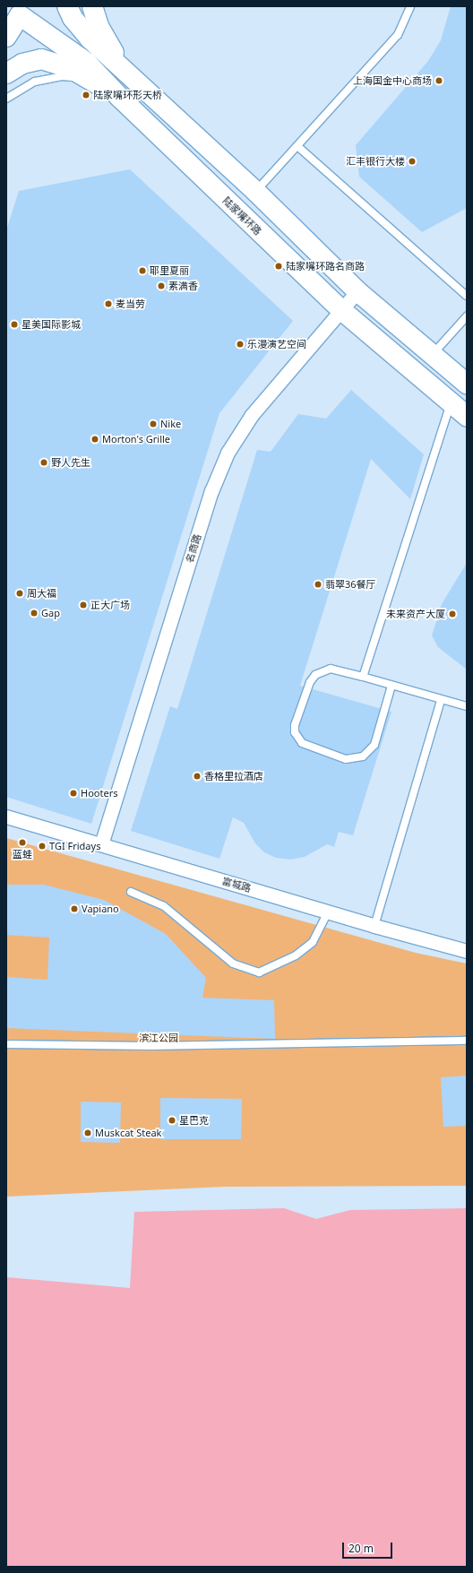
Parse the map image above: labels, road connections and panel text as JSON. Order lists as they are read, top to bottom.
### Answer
{
  "streets": {
    "main road": ["陆家嘴环路"],
    "street": ["名商路", "富城路"]
  },
  "crossings": [
    ["陆家嘴环路", "名商路"],
    ["名商路", "富城路"]
  ],
  "parks": ["滨江公园"],
  "places": [
    "上海国金中心商场",
    "陆家嘴环形天桥",
    "汇丰银行大楼",
    "陆家嘴环路名商路",
    "耶里夏丽",
    "素满香",
    "麦当劳",
    "星美国际影城",
    "乐漫演艺空间",
    "Nike",
    "Morton's Grille",
    "野人先生",
    "翡翠36餐厅",
    "周大福",
    "正大广场",
    "Gap",
    "未来资产大厦",
    "香格里拉酒店",
    "Hooters",
    "蓝蛙",
    "TGI Fridays",
    "Vapiano",
    "星巴克",
    "Muskcat Steak"
  ],
  "scale_bar": "20 m"
}
